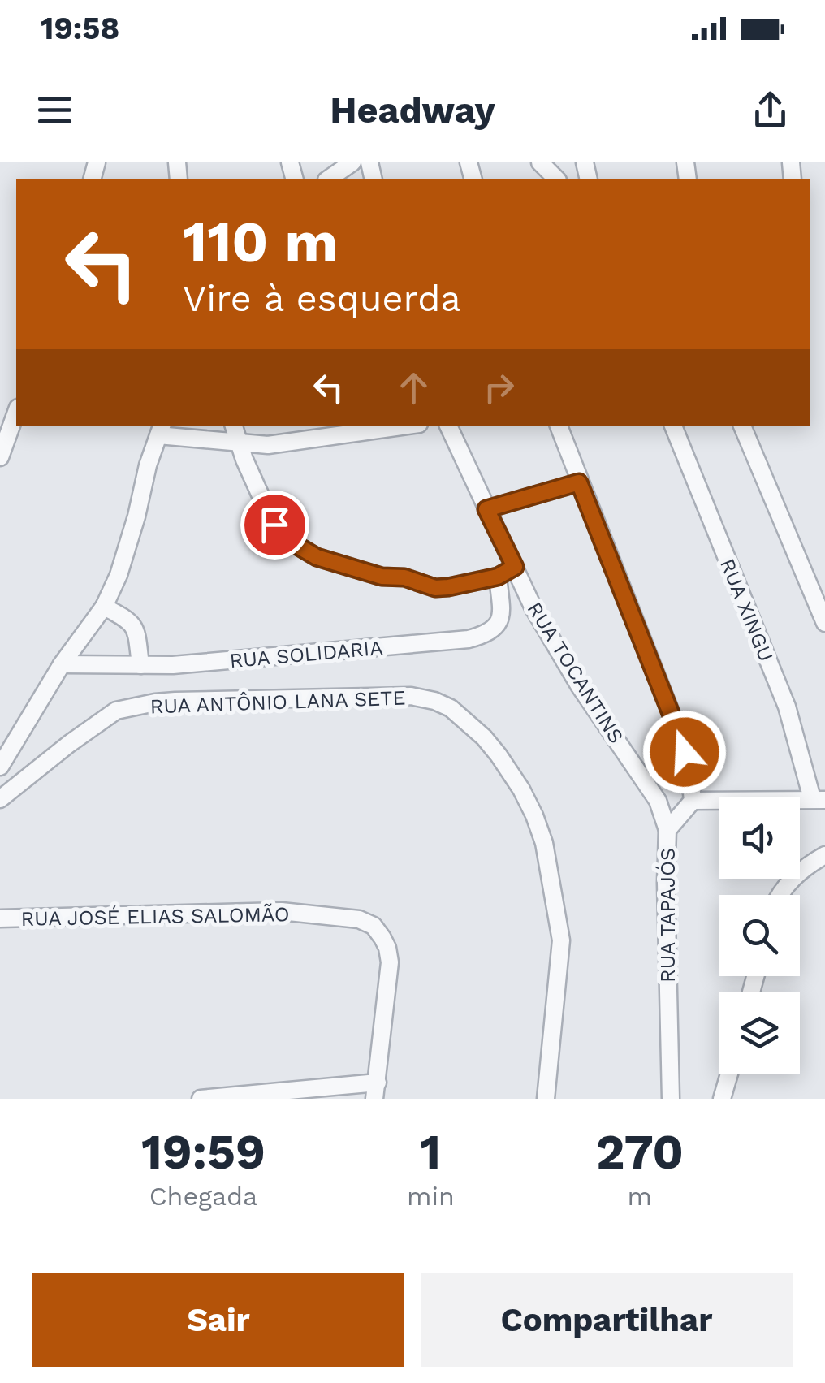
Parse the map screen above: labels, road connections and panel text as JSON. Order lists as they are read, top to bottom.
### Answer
{
  "streets": {
    "street": [
      "RUA XINGU",
      "RUA SOLIDARIA",
      "RUA TOCANTINS",
      "RUA ANTÔNIO LANA SETE",
      "RUA TAPAJÓS",
      "RUA JOSÉ ELIAS SALOMÃO"
    ]
  },
  "crossings": [
    ["RUA TOCANTINS", "RUA TAPAJÓS"]
  ],
  "page": {
    "status": "19:58",
    "header": "Headway",
    "turn": ["110 m", "Vire à esquerda"],
    "eta": [
      "19:59",
      "Chegada",
      "1",
      "min",
      "270",
      "m"
    ],
    "buttons": ["Sair", "Compartilhar"]
  }
}
